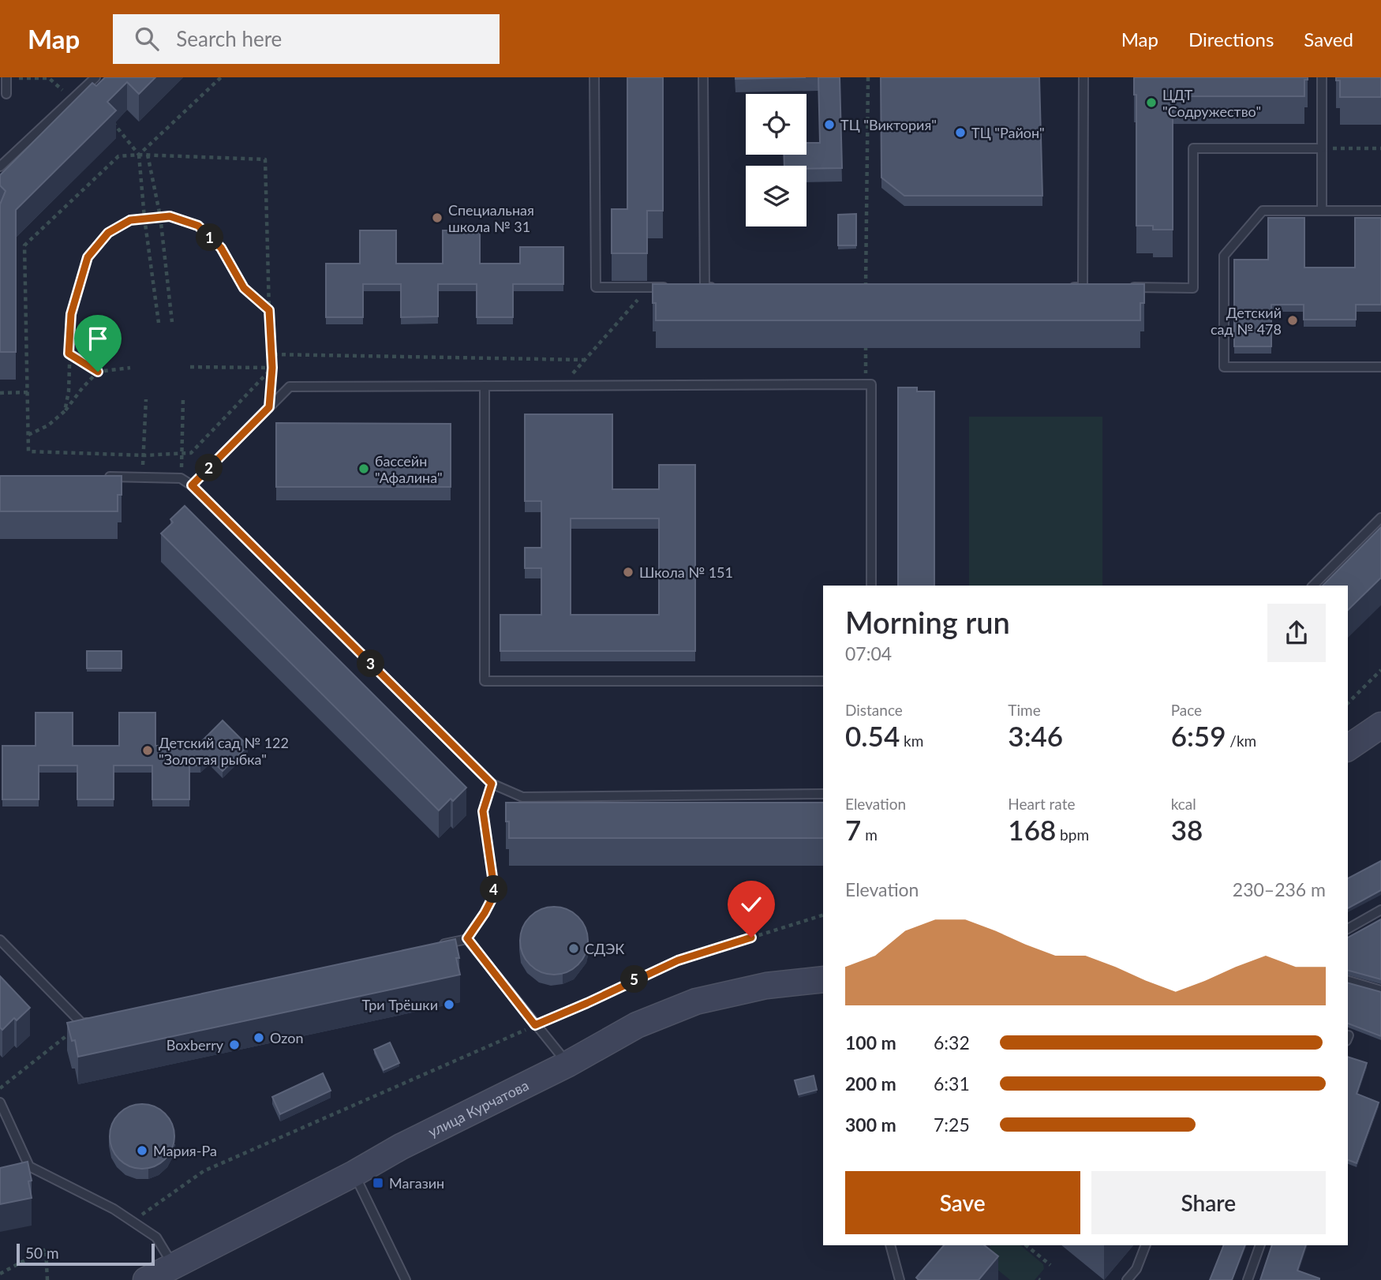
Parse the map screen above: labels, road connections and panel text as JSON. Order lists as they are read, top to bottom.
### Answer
{
  "streets": {
    "main road": ["улица Курчатова"]
  },
  "places": {
    "other": [
      "ЦДТ \"Содружество\"",
      "ТЦ \"Виктория\"",
      "ТЦ \"Район\"",
      "Специальная школа № 31",
      "Детский сад № 478",
      "бассейн \"Афалина\"",
      "Школа № 151",
      "Детский сад № 122 \"Золотая рыбка\"",
      "СДЭК",
      "Три Трёшки",
      "Ozon",
      "Boxberry",
      "Мария-Ра"
    ],
    "transit": ["Магазин"]
  },
  "scale_bar": "50 m",
  "page": {
    "header": "Map",
    "search": "Search here",
    "nav": ["Map", "Directions", "Saved"],
    "pins": [
      "1",
      "2",
      "3",
      "4",
      "5"
    ],
    "heading": ["Morning run", "07:04"],
    "stats": [
      ["Distance", "0.54 km"],
      ["Time", "3:46"],
      ["Pace", "6:59 /km"],
      ["Elevation", "7 m"],
      ["Heart rate", "168 bpm"],
      ["kcal", "38"]
    ],
    "chart": ["Elevation", "230–236 m"],
    "list": [
      {
        "name": "100 m",
        "note": "6:32"
      },
      {
        "name": "200 m",
        "note": "6:31"
      },
      {
        "name": "300 m",
        "note": "7:25"
      }
    ],
    "buttons": ["Save", "Share"],
    "scale": "50 m"
  }
}
